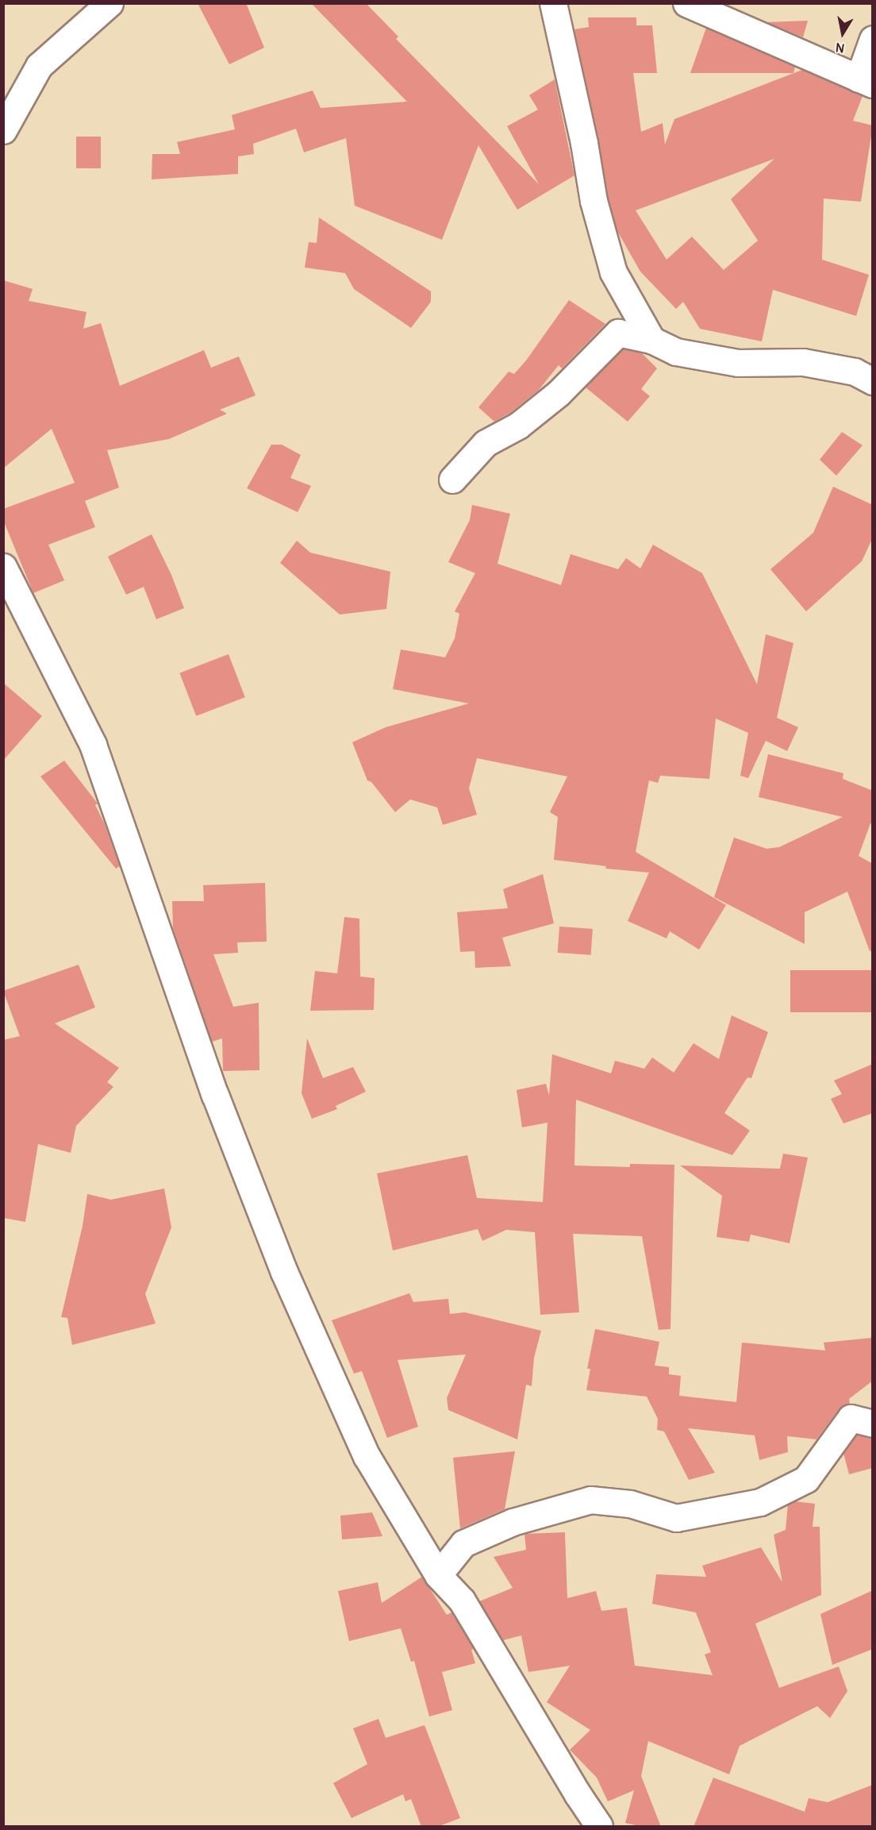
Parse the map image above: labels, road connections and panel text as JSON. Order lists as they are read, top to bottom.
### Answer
{
  "north": "bottom"
}
